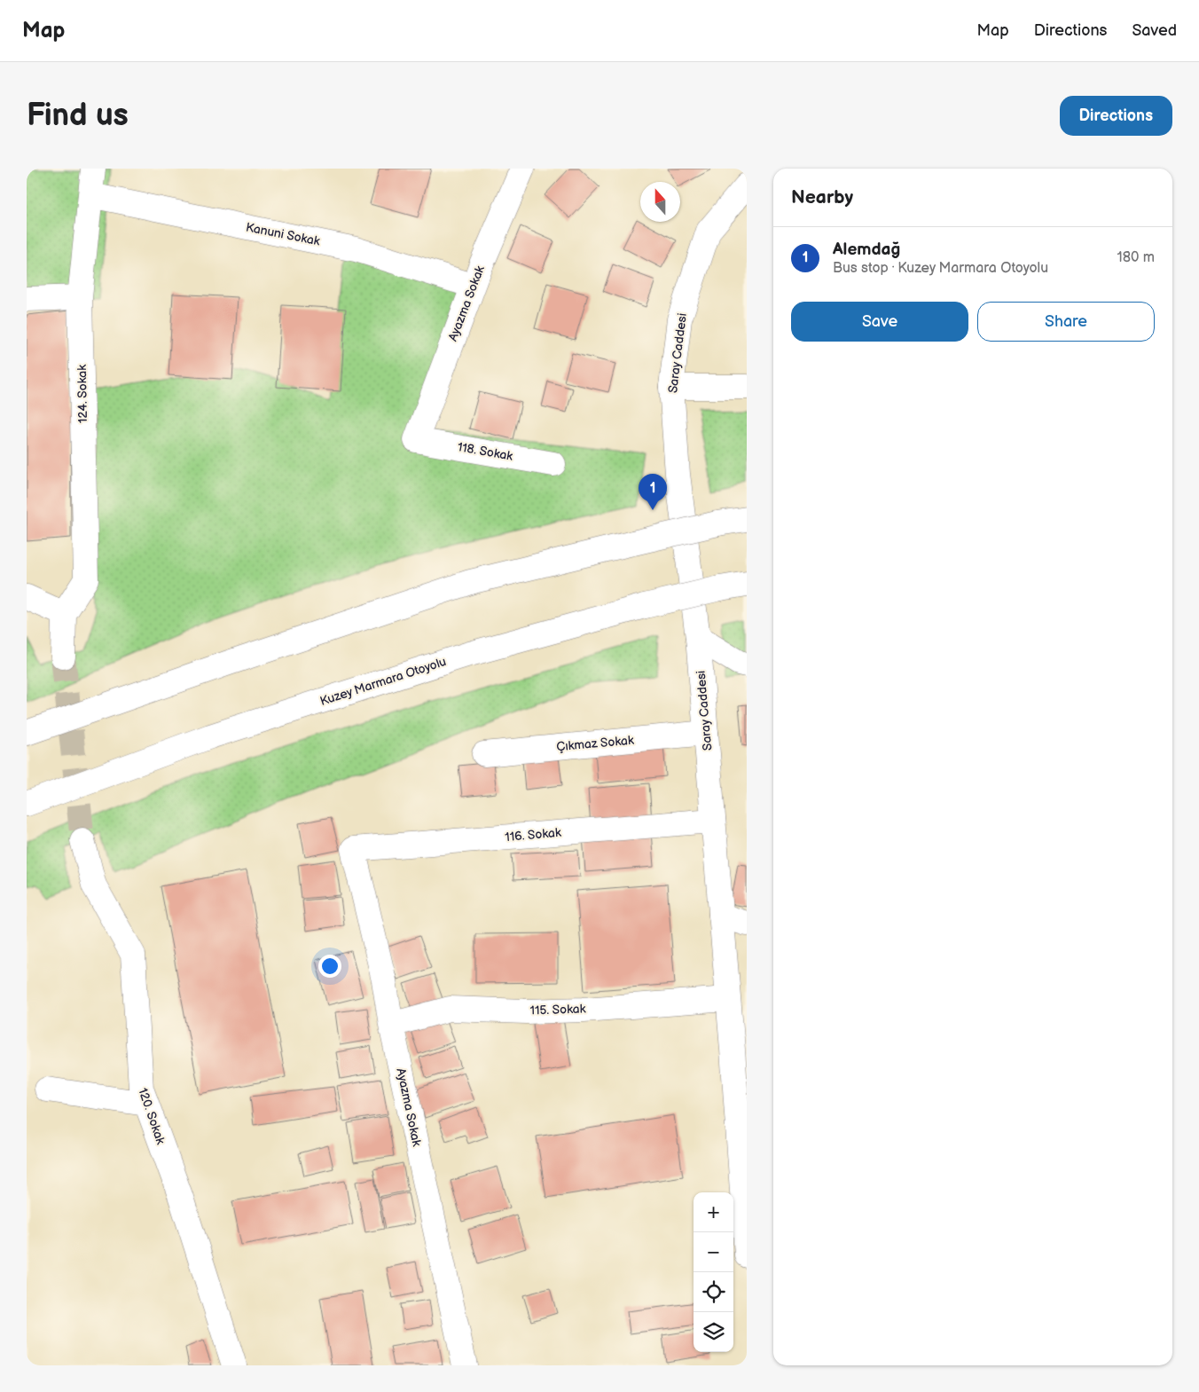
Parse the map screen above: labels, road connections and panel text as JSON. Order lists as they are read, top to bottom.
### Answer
{
  "streets": {
    "main road": [
      "Kanuni Sokak",
      "Ayazma Sokak",
      "Saray Caddesi",
      "124. Sokak",
      "118. Sokak",
      "Kuzey Marmara Otoyolu",
      "Çıkmaz Sokak",
      "116. Sokak",
      "115. Sokak",
      "120. Sokak"
    ]
  },
  "crossings": [
    ["Kanuni Sokak", "Ayazma Sokak"],
    ["Kanuni Sokak", "124. Sokak"],
    ["Ayazma Sokak", "118. Sokak"],
    ["Ayazma Sokak", "116. Sokak"],
    ["Ayazma Sokak", "115. Sokak"],
    ["Saray Caddesi", "Çıkmaz Sokak"],
    ["Saray Caddesi", "116. Sokak"],
    ["Saray Caddesi", "115. Sokak"]
  ],
  "north": "top",
  "page": {
    "header": "Map",
    "nav": ["Map", "Directions", "Saved"],
    "buttons": [
      "Directions",
      ["Save", "Share"]
    ],
    "title": "Find us",
    "heading": "Nearby",
    "list": [
      {
        "mark": "1",
        "name": "Alemdağ",
        "note": "Bus stop · Kuzey Marmara Otoyolu",
        "value": "180 m"
      }
    ],
    "pins": "1",
    "map_buttons": ["+", "−"]
  }
}
